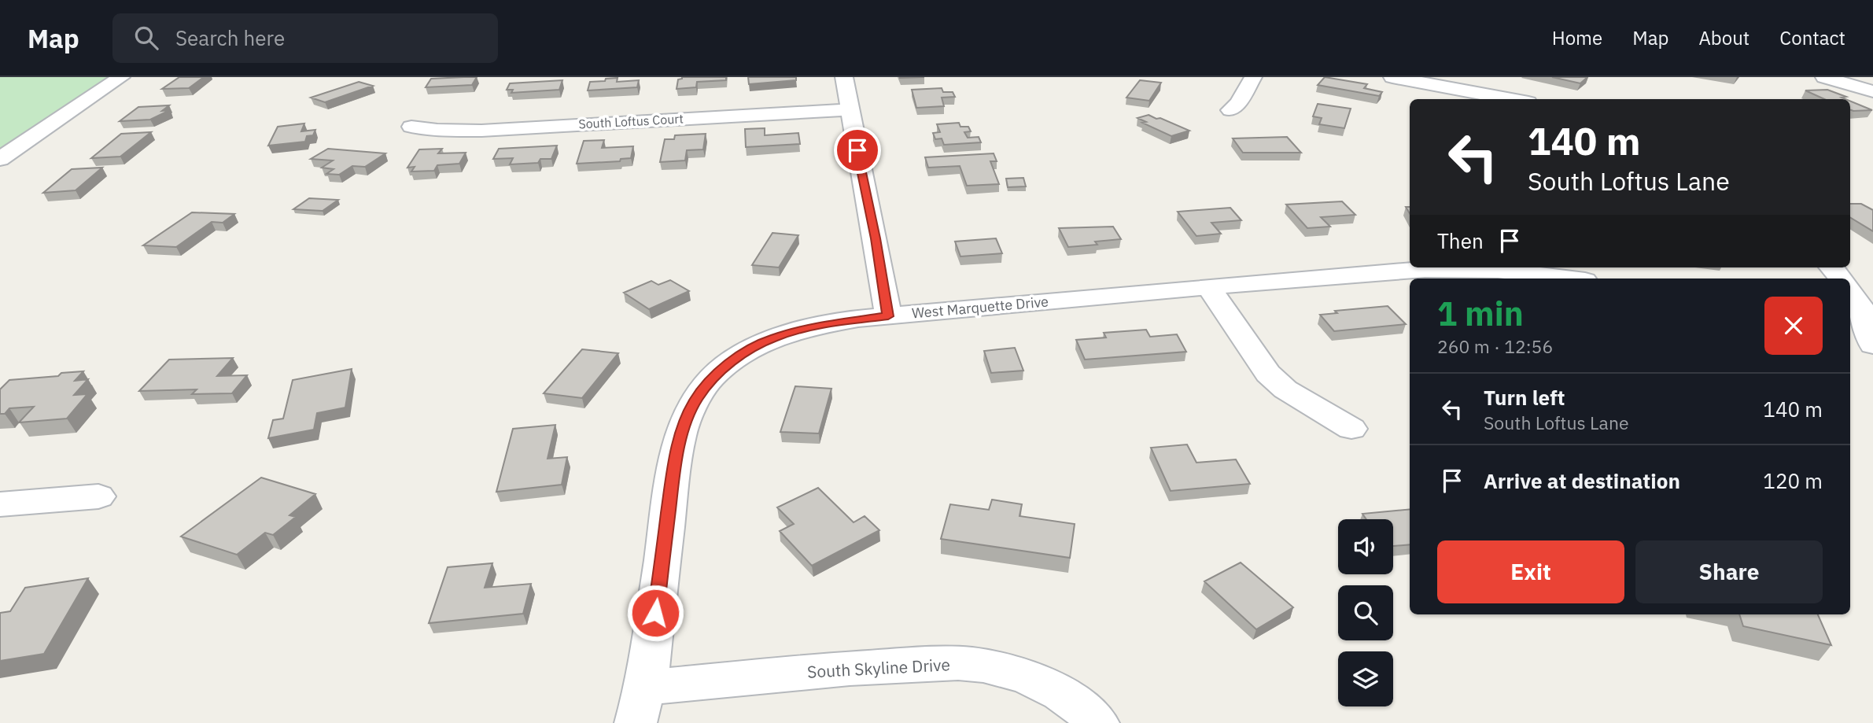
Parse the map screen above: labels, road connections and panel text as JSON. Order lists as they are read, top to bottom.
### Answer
{
  "streets": {
    "street": ["South Loftus Court", "West Marquette Drive", "South Skyline Drive"]
  },
  "crossings": [
    ["West Marquette Drive", "South Skyline Drive"]
  ],
  "page": {
    "header": "Map",
    "search": "Search here",
    "nav": [
      "Home",
      "Map",
      "About",
      "Contact"
    ],
    "turn": ["140 m", "South Loftus Lane"],
    "then": "Then",
    "heading": ["1 min", "260 m · 12:56"],
    "list": [
      {
        "name": "Turn left",
        "note": "South Loftus Lane",
        "value": "140 m"
      },
      {
        "name": "Arrive at destination",
        "value": "120 m"
      }
    ],
    "buttons": ["Exit", "Share"]
  }
}
